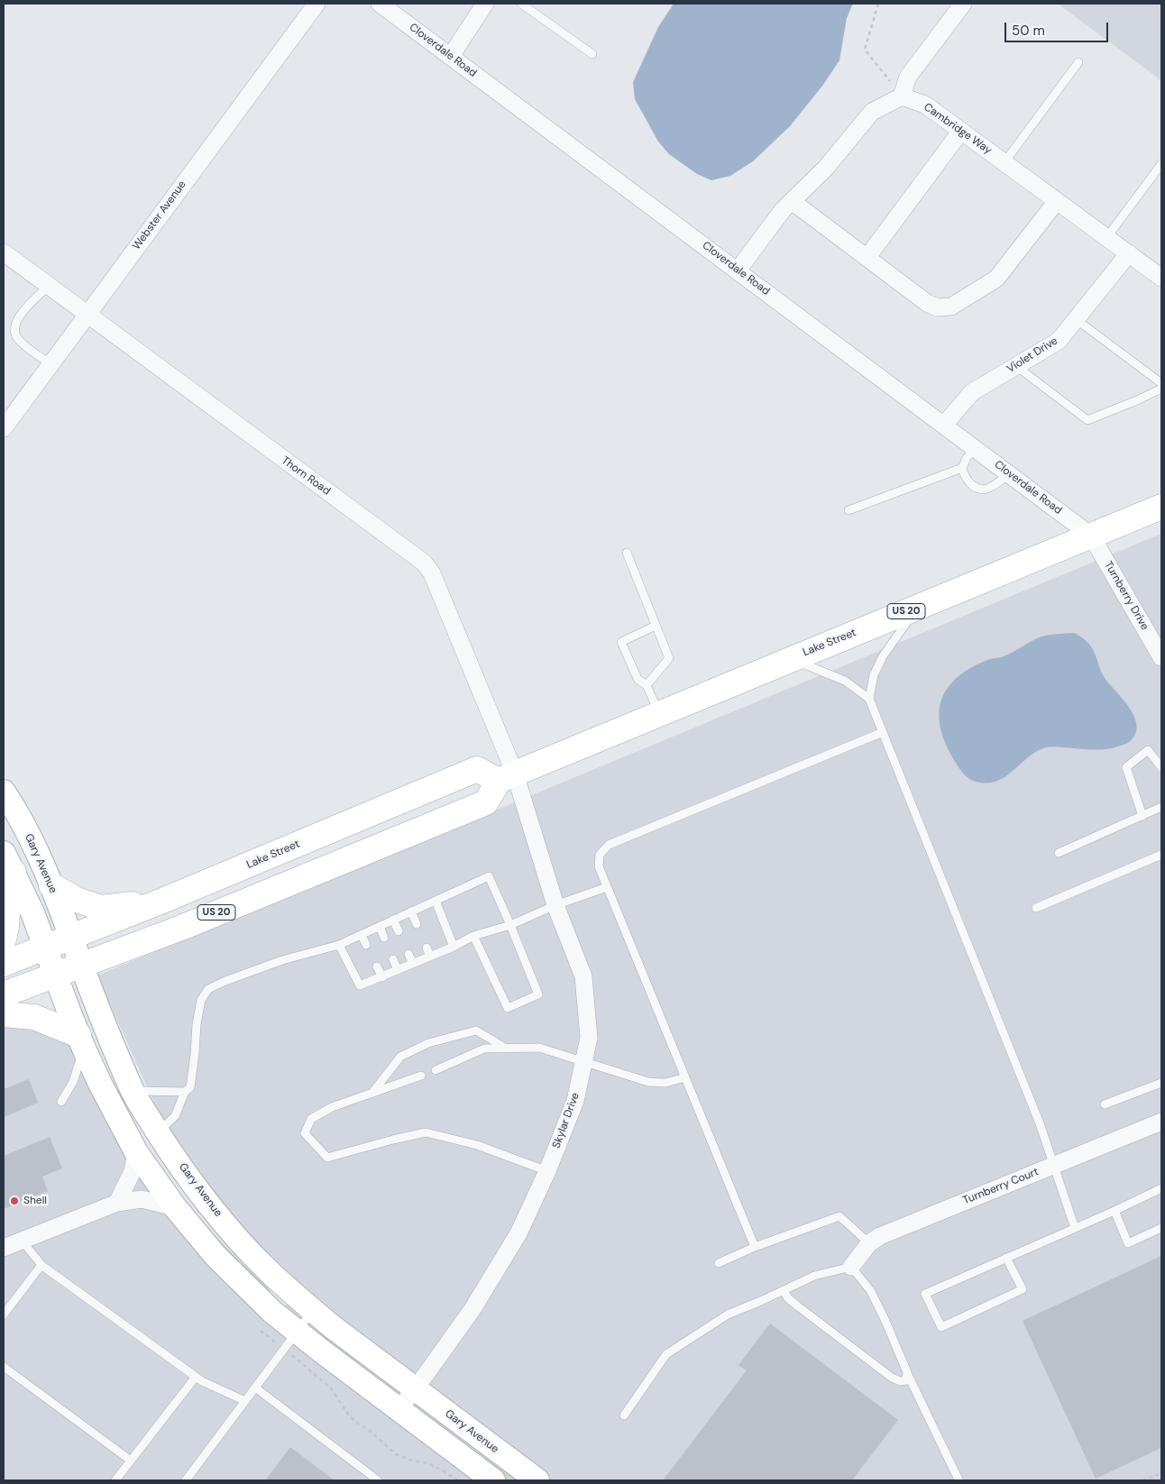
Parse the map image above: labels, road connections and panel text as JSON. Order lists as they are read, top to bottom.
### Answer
{
  "streets": {
    "main road": ["US 20", "Lake Street", "Gary Avenue"],
    "street": [
      "Cloverdale Road",
      "Cambridge Way",
      "Webster Avenue",
      "Violet Drive",
      "Thorn Road",
      "Turnberry Drive",
      "Skylar Drive",
      "Turnberry Court"
    ]
  },
  "crossings": [
    ["Cloverdale Road", "Violet Drive"],
    ["Cloverdale Road", "Turnberry Drive"],
    ["Cloverdale Road", "Lake Street"],
    ["Cambridge Way", "Violet Drive"],
    ["Webster Avenue", "Thorn Road"],
    ["Thorn Road", "US 20"],
    ["Thorn Road", "Lake Street"],
    ["Thorn Road", "Skylar Drive"],
    ["Turnberry Drive", "Lake Street"],
    ["US 20", "Lake Street"],
    ["US 20", "Gary Avenue"],
    ["US 20", "Skylar Drive"],
    ["Lake Street", "Gary Avenue"],
    ["Lake Street", "Skylar Drive"],
    ["Gary Avenue", "Skylar Drive"]
  ],
  "places": ["Shell"],
  "scale_bar": "50 m"
}
